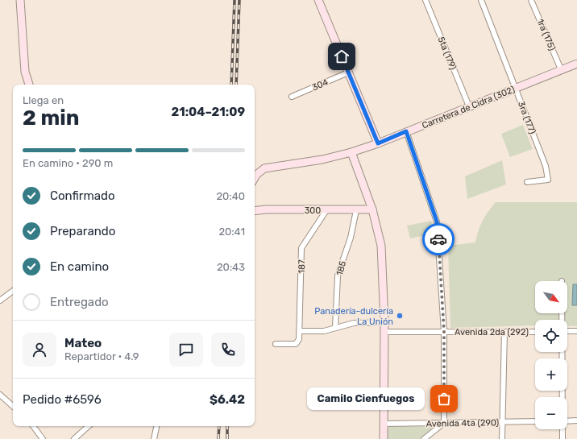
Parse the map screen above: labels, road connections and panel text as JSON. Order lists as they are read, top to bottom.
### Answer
{
  "streets": {
    "street": [
      "1ra (175)",
      "5ta (179)",
      "304",
      "Carretera de Cidra (302)",
      "3ra (177)",
      "300",
      "187",
      "185",
      "Avenida 2da (292)",
      "Avenida 4ta (290)"
    ]
  },
  "crossings": [
    ["1ra (175)", "Carretera de Cidra (302)"],
    ["5ta (179)", "Carretera de Cidra (302)"],
    ["Carretera de Cidra (302)", "3ra (177)"],
    ["300", "187"],
    ["300", "185"]
  ],
  "places": ["Panadería-dulcería La Unión", "Camilo Cienfuegos"],
  "north": "bottom right",
  "page": {
    "heading": ["2 min", "Llega en", "21:04–21:09"],
    "panel": [
      "Mateo",
      "Repartidor · 4.9",
      "Pedido #6596",
      "$6.42"
    ],
    "bar": "En camino · 290 m",
    "list": [
      ["Confirmado", "20:40"],
      ["Preparando", "20:41"],
      ["En camino", "20:43"],
      "Entregado"
    ],
    "map_buttons": ["+", "−"],
    "bubble": "Camilo Cienfuegos"
  }
}
